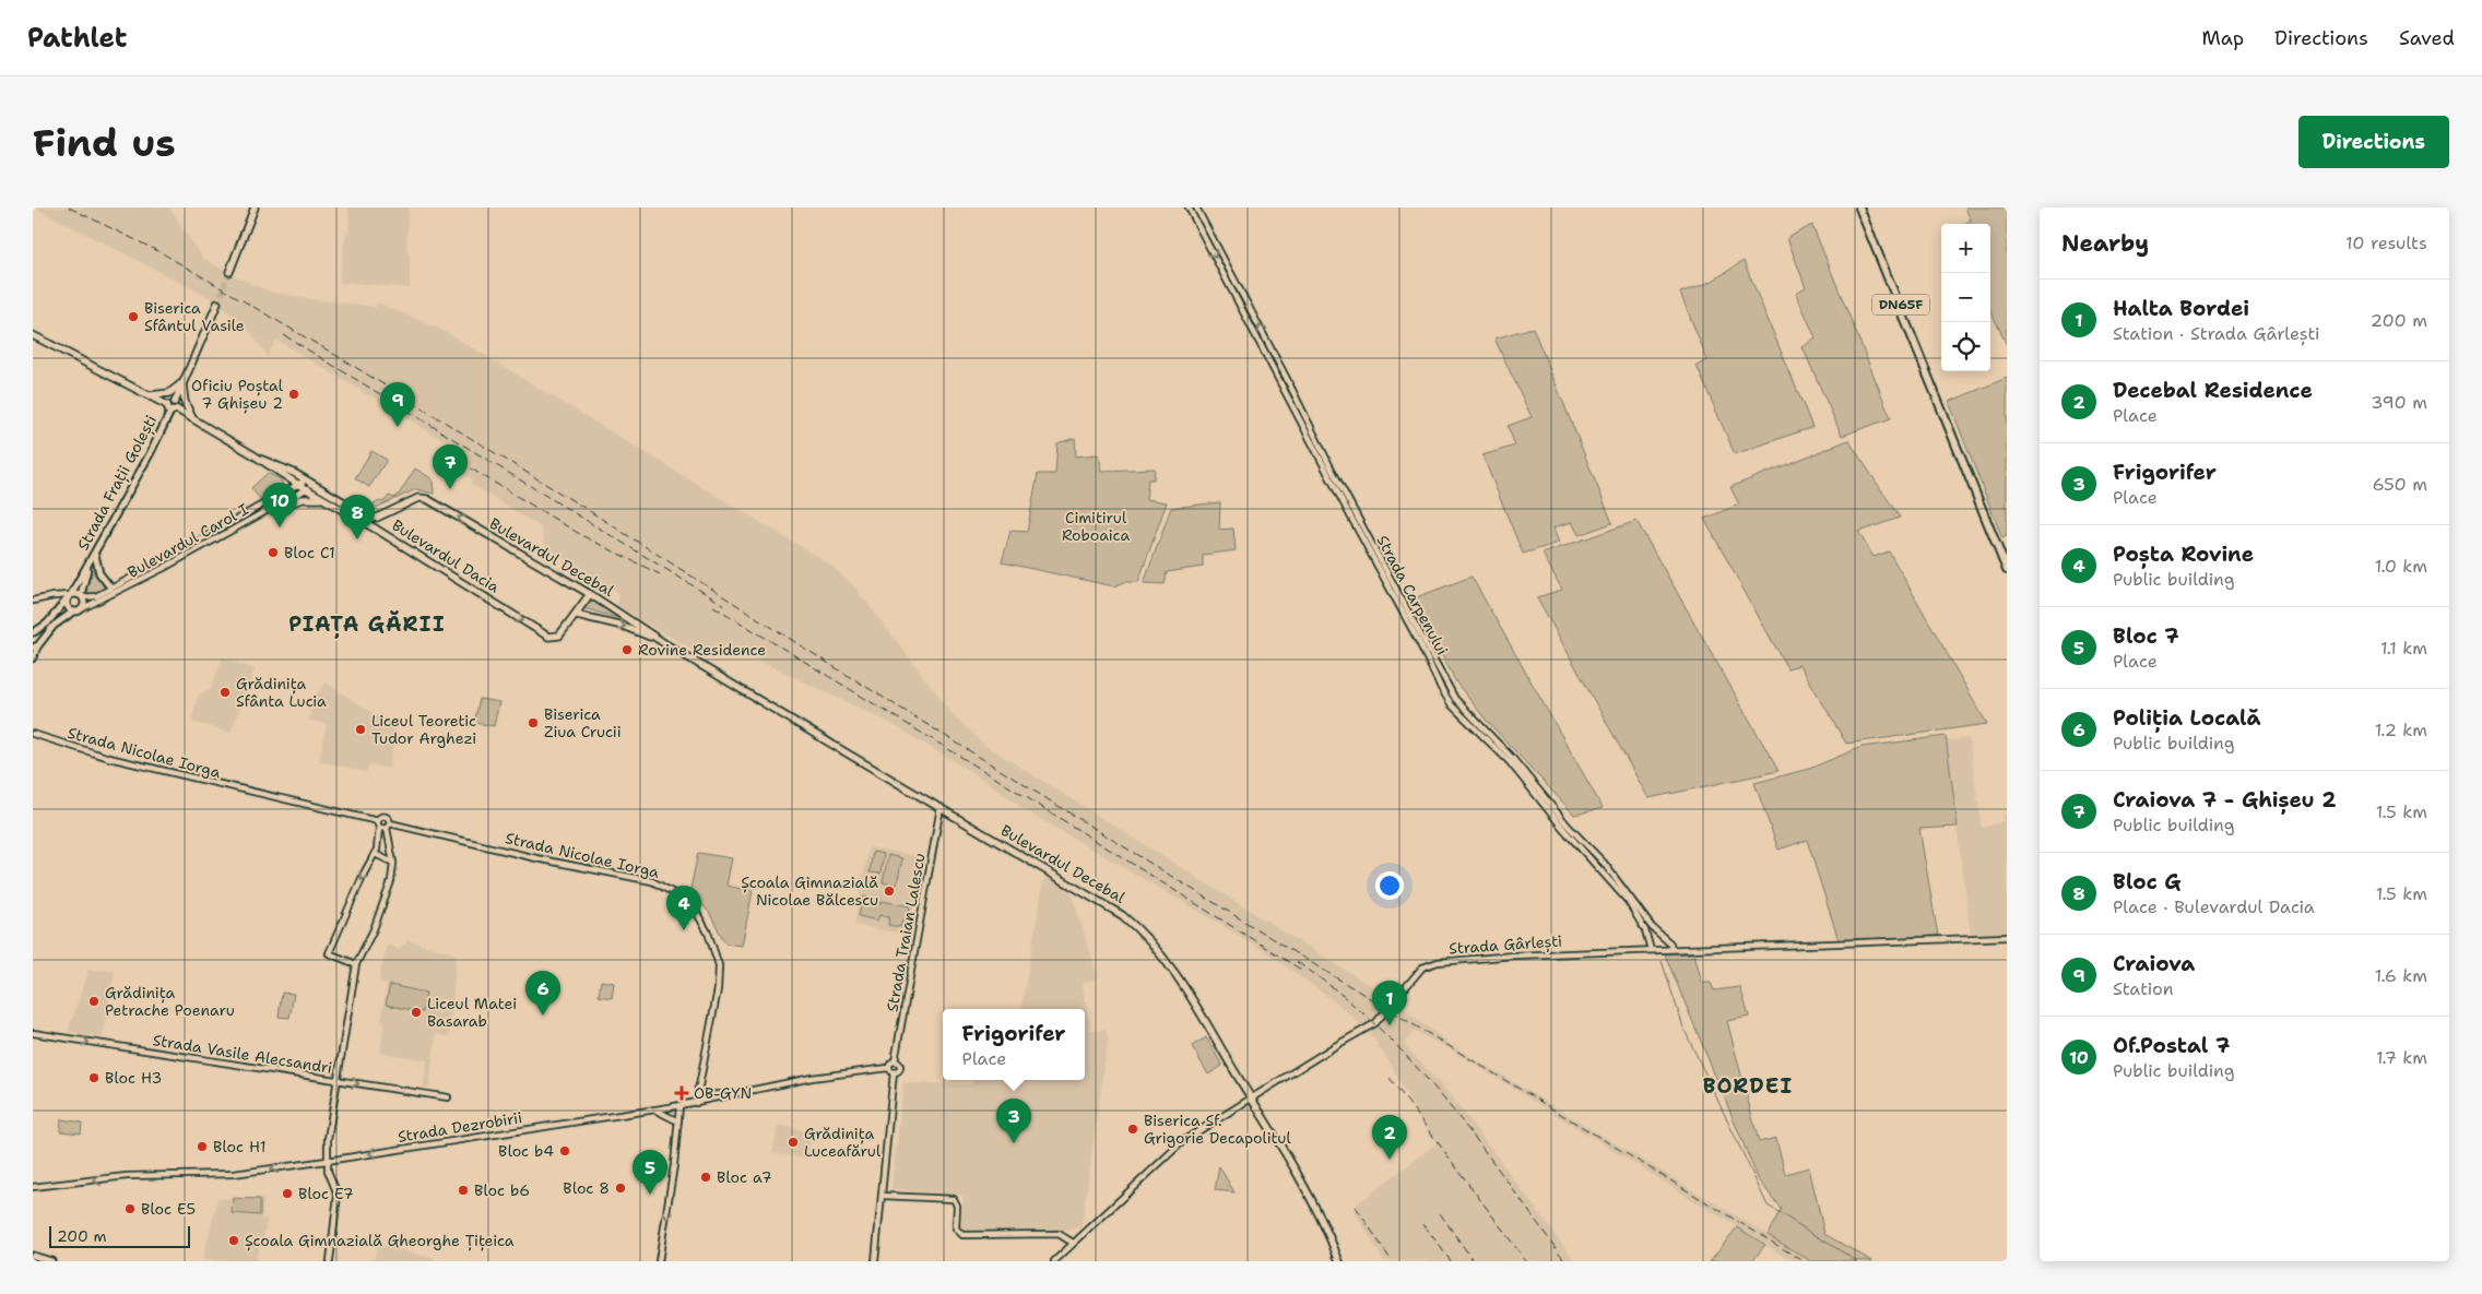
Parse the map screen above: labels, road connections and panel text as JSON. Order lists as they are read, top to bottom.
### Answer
{
  "streets": {
    "highway": ["DN65F"],
    "main road": ["Strada Frații Golești", "Bulevardul Dacia", "Bulevardul Decebal"],
    "street": [
      "Bulevardul Carol I",
      "Strada Carpenului",
      "Strada Nicolae Iorga",
      "Strada Traian Lalescu",
      "Strada Gârlești",
      "Strada Vasile Alecsandri",
      "Strada Dezrobirii"
    ]
  },
  "crossings": [
    ["Strada Frații Golești", "Bulevardul Carol I"],
    ["Strada Frații Golești", "Bulevardul Dacia"],
    ["Bulevardul Carol I", "Bulevardul Dacia"],
    ["Bulevardul Dacia", "Bulevardul Decebal"],
    ["Bulevardul Decebal", "Strada Traian Lalescu"],
    ["Bulevardul Decebal", "Strada Gârlești"],
    ["Strada Carpenului", "Strada Gârlești"],
    ["Strada Nicolae Iorga", "Strada Dezrobirii"],
    ["Strada Traian Lalescu", "Strada Dezrobirii"]
  ],
  "one_way": ["Bulevardul Dacia", "Strada Vasile Alecsandri", "Strada Dezrobirii"],
  "districts": ["PIAȚA GĂRII", "BORDEI"],
  "parks": ["Cimitirul Roboaica"],
  "places": {
    "other": [
      "Biserica Sfântul Vasile",
      "Oficiu Poștal 7 Ghișeu 2",
      "Bloc C1",
      "Rovine Residence",
      "Grădinița Sfânta Lucia",
      "Biserica Ziua Crucii",
      "Liceul Teoretic Tudor Arghezi",
      "Școala Gimnazială Nicolae Bălcescu",
      "Grădinița Petrache Poenaru",
      "Liceul Matei Basarab",
      "Bloc H3",
      "Biserica Sf. Grigorie Decapolitul",
      "Grădinița Luceafărul",
      "Bloc H1",
      "Bloc b4",
      "Bloc a7",
      "Bloc 8",
      "Bloc b6",
      "Bloc E7",
      "Bloc E5",
      "Școala Gimnazială Gheorghe Țițeica"
    ],
    "health": ["OB-GYN"]
  },
  "scale_bar": "200 m",
  "page": {
    "header": "Pathlet",
    "nav": ["Map", "Directions", "Saved"],
    "buttons": "Directions",
    "title": "Find us",
    "heading": ["Nearby", "10 results"],
    "map_buttons": ["+", "−"],
    "list": [
      {
        "mark": "1",
        "name": "Halta Bordei",
        "note": "Station · Strada Gârlești",
        "value": "200 m"
      },
      {
        "mark": "2",
        "name": "Decebal Residence",
        "note": "Place",
        "value": "390 m"
      },
      {
        "mark": "3",
        "name": "Frigorifer",
        "note": "Place",
        "value": "650 m"
      },
      {
        "mark": "4",
        "name": "Poșta Rovine",
        "note": "Public building",
        "value": "1.0 km"
      },
      {
        "mark": "5",
        "name": "Bloc 7",
        "note": "Place",
        "value": "1.1 km"
      },
      {
        "mark": "6",
        "name": "Poliția Locală",
        "note": "Public building",
        "value": "1.2 km"
      },
      {
        "mark": "7",
        "name": "Craiova 7 - Ghișeu 2",
        "note": "Public building",
        "value": "1.5 km"
      },
      {
        "mark": "8",
        "name": "Bloc G",
        "note": "Place · Bulevardul Dacia",
        "value": "1.5 km"
      },
      {
        "mark": "9",
        "name": "Craiova",
        "note": "Station",
        "value": "1.6 km"
      },
      {
        "mark": "10",
        "name": "Of.Postal 7",
        "note": "Public building",
        "value": "1.7 km"
      }
    ],
    "pins": [
      "9",
      "7",
      "10",
      "8",
      "4",
      "6",
      "1",
      "3",
      "2",
      "5"
    ],
    "popup": ["Frigorifer", "Place"],
    "scale": "200 m"
  }
}
